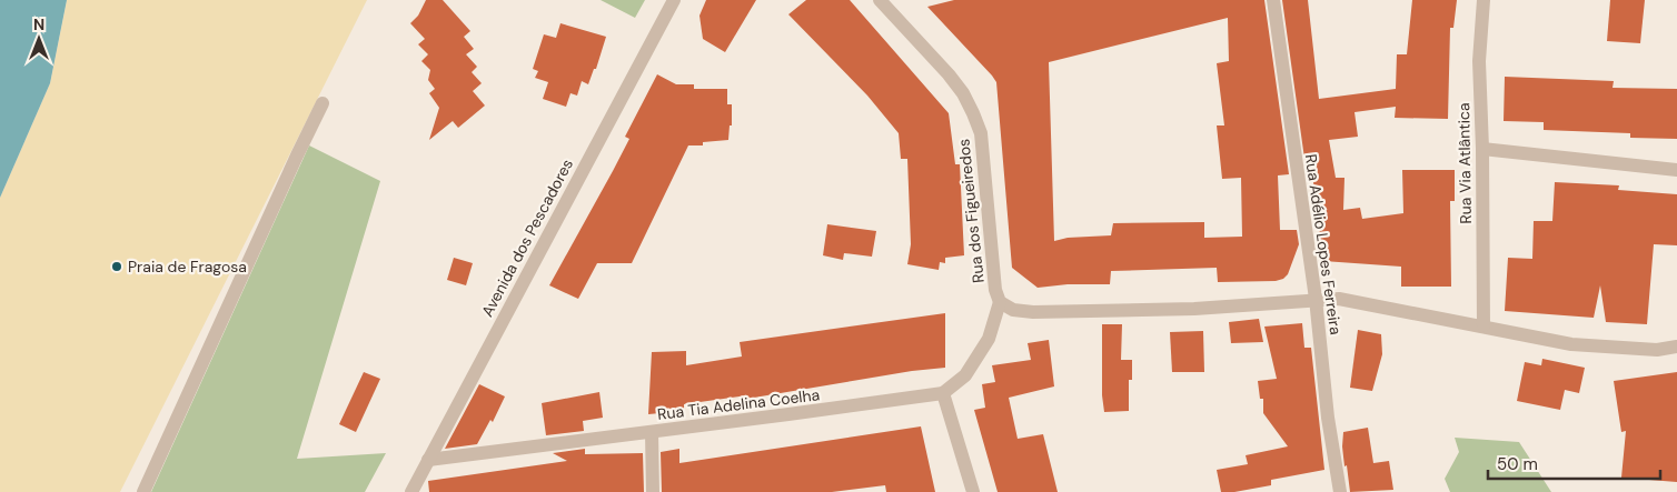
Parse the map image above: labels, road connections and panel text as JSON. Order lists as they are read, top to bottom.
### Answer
{
  "streets": {
    "street": [
      "Rua Via Atlântica",
      "Rua dos Figueiredos",
      "Avenida dos Pescadores",
      "Rua Adélio Lopes Ferreira",
      "Rua Tia Adelina Coelha"
    ]
  },
  "crossings": [
    ["Avenida dos Pescadores", "Rua Tia Adelina Coelha"]
  ],
  "places": ["Praia de Fragosa"],
  "scale_bar": "50 m",
  "north": "top"
}
